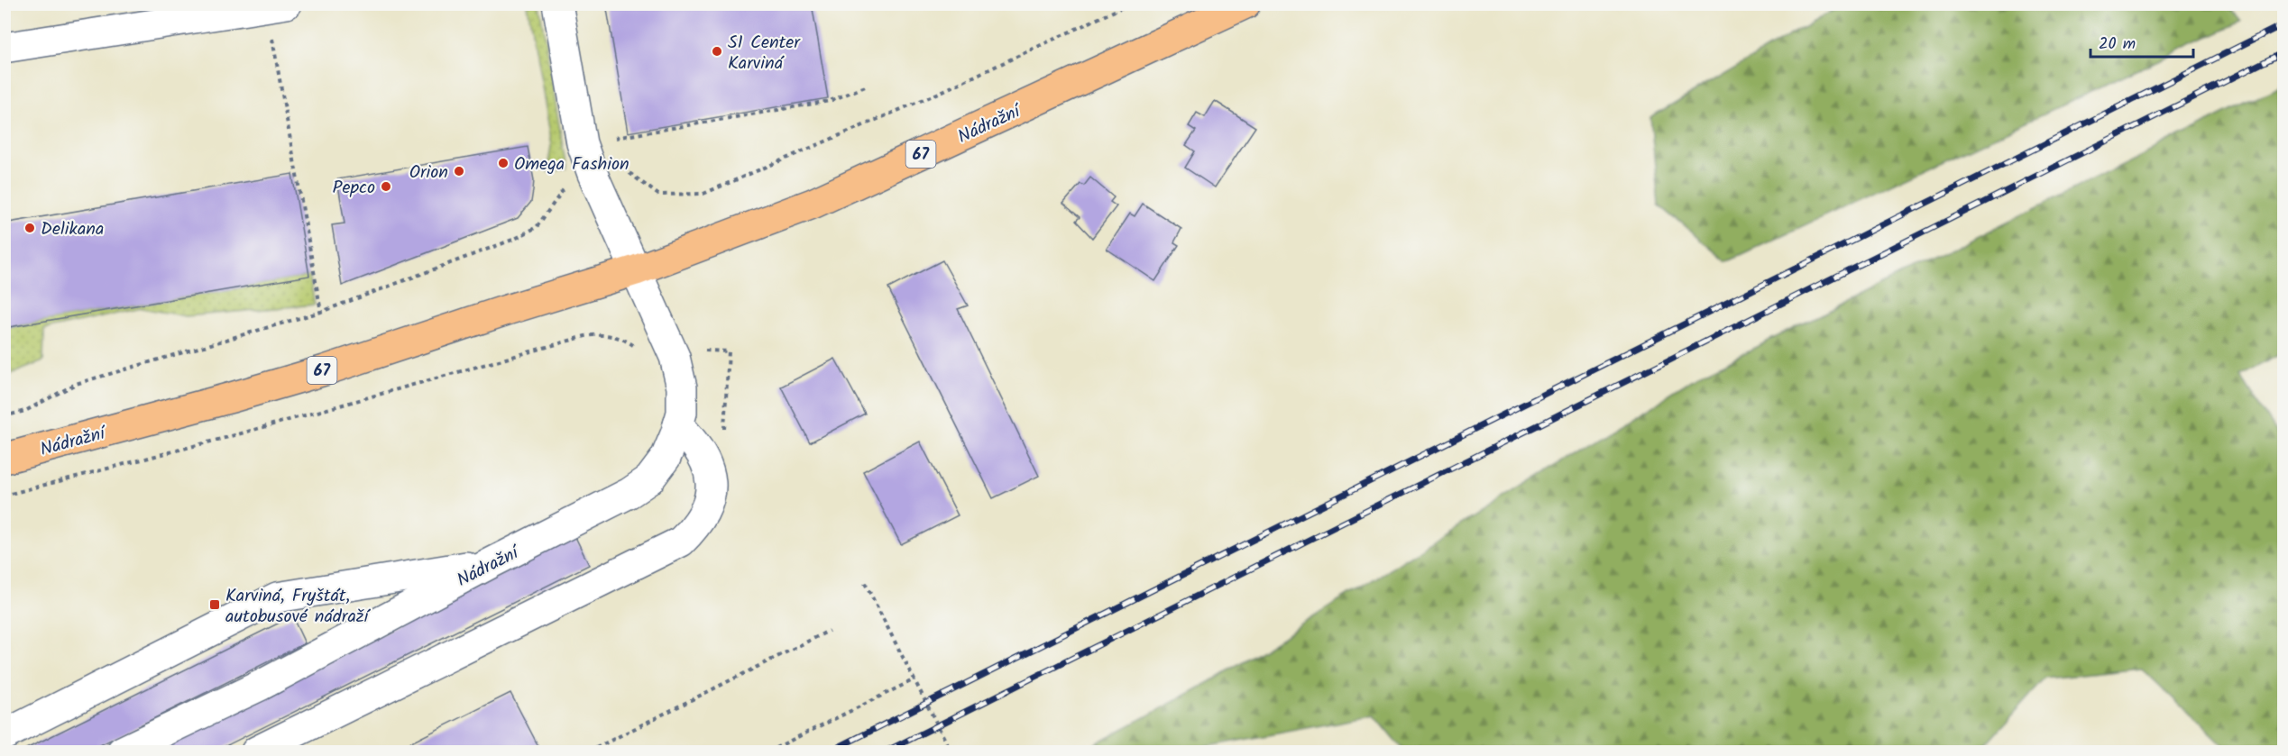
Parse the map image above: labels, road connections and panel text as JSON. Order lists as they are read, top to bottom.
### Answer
{
  "streets": {
    "main road": ["Nádražní", "67"]
  },
  "crossings": [
    ["Nádražní", "67"]
  ],
  "places": {
    "other": [
      "S1 Center Karviná",
      "Omega Fashion",
      "Orion",
      "Pepco",
      "Delikana"
    ],
    "transit": ["Karviná, Fryštát, autobusové nádraží"]
  },
  "scale_bar": "20 m"
}
